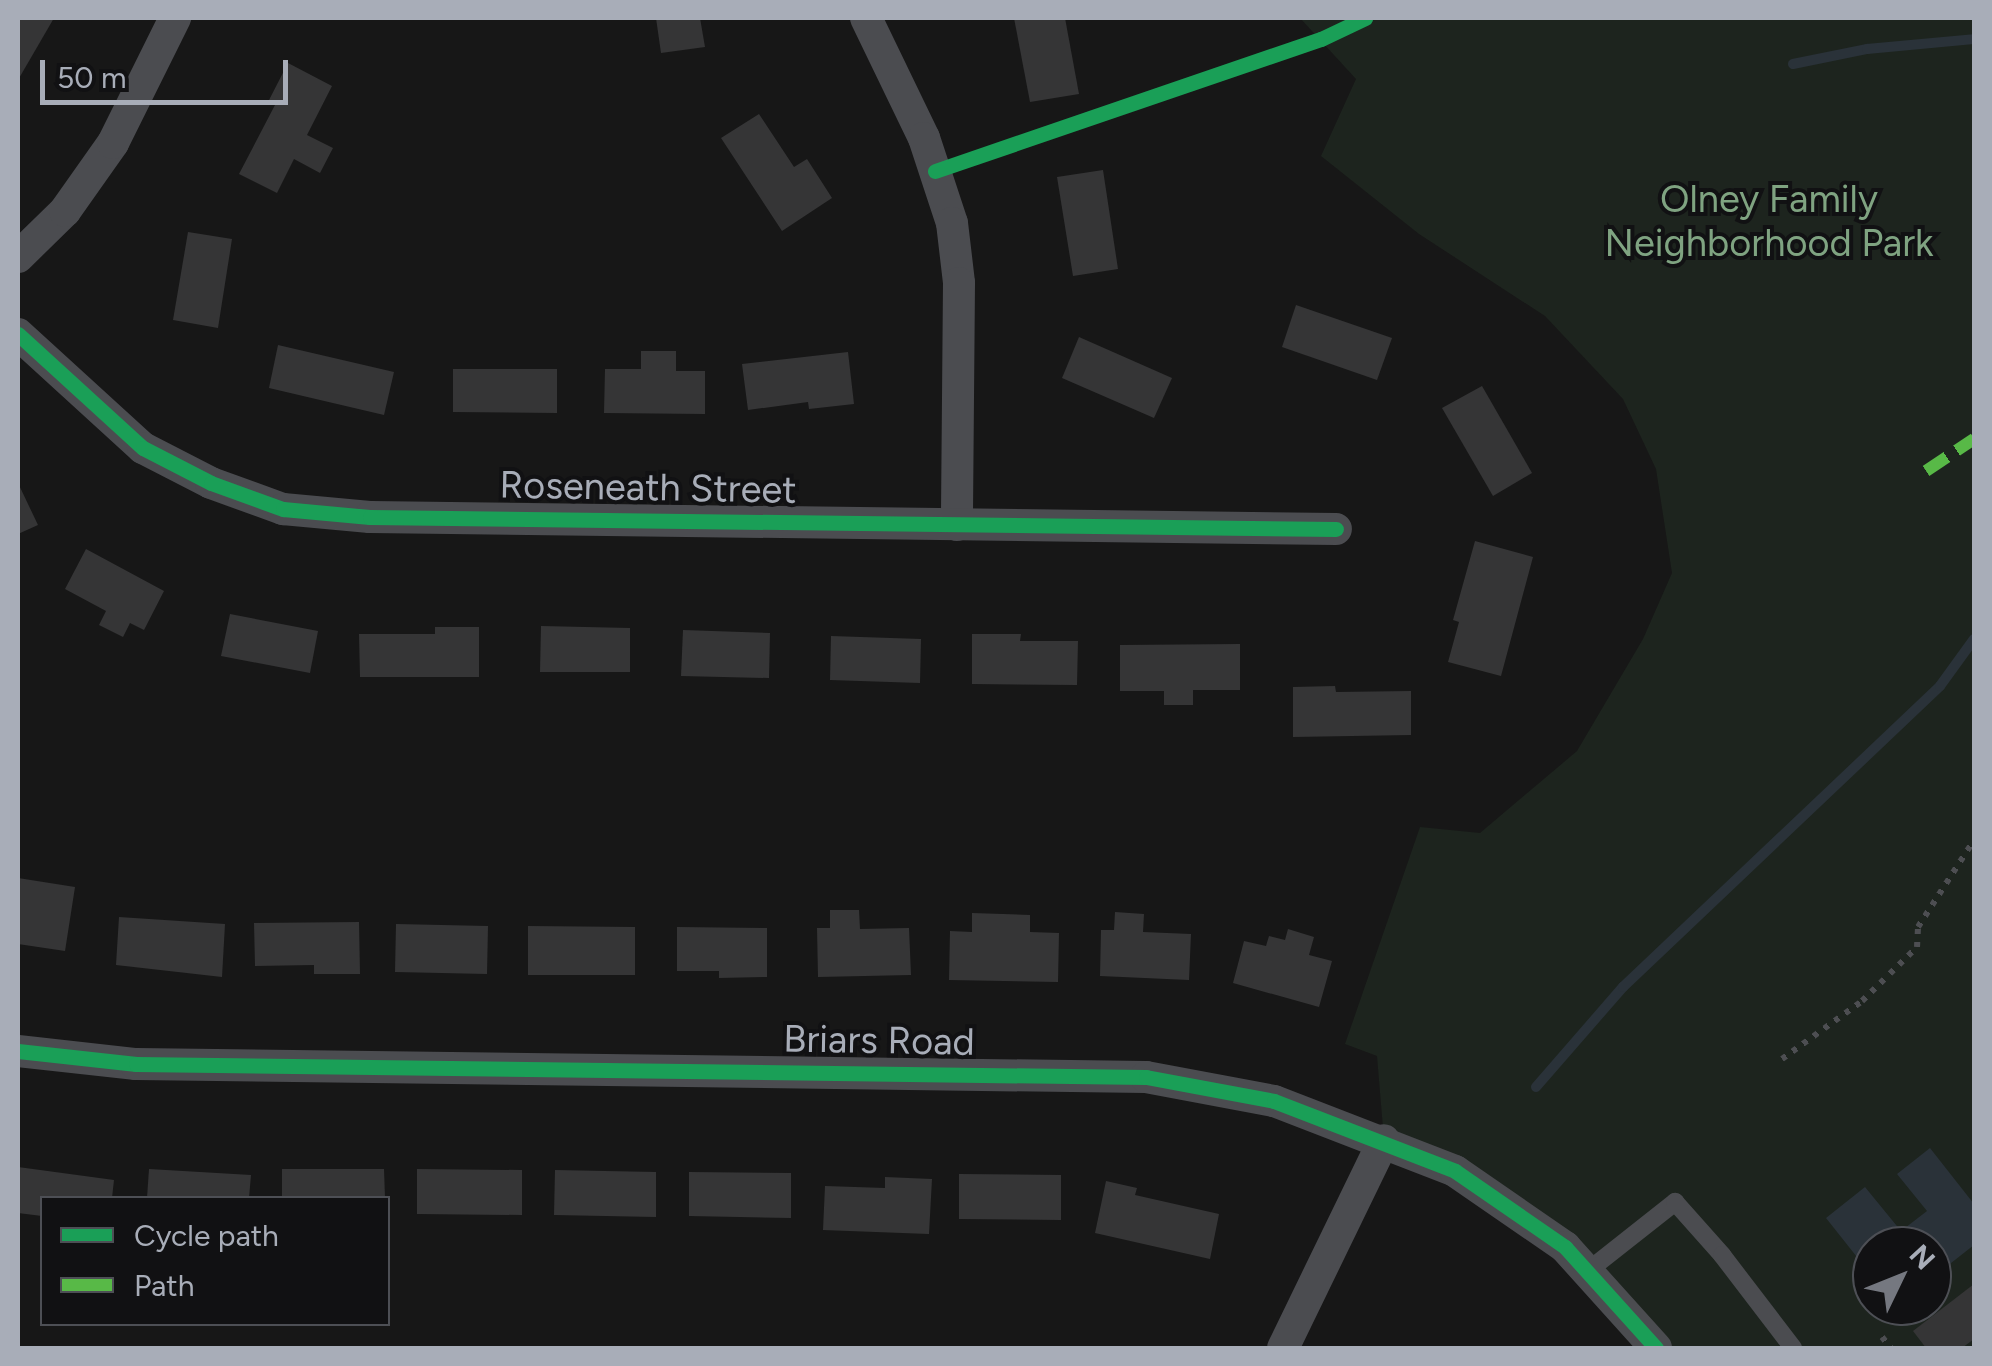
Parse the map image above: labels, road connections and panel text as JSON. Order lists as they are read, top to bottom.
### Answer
{
  "streets": {
    "street": ["Roseneath Street", "Briars Road"]
  },
  "parks": ["Olney Family Neighborhood Park"],
  "legend": ["Cycle path", "Path"],
  "scale_bar": "50 m",
  "north": "top right"
}
